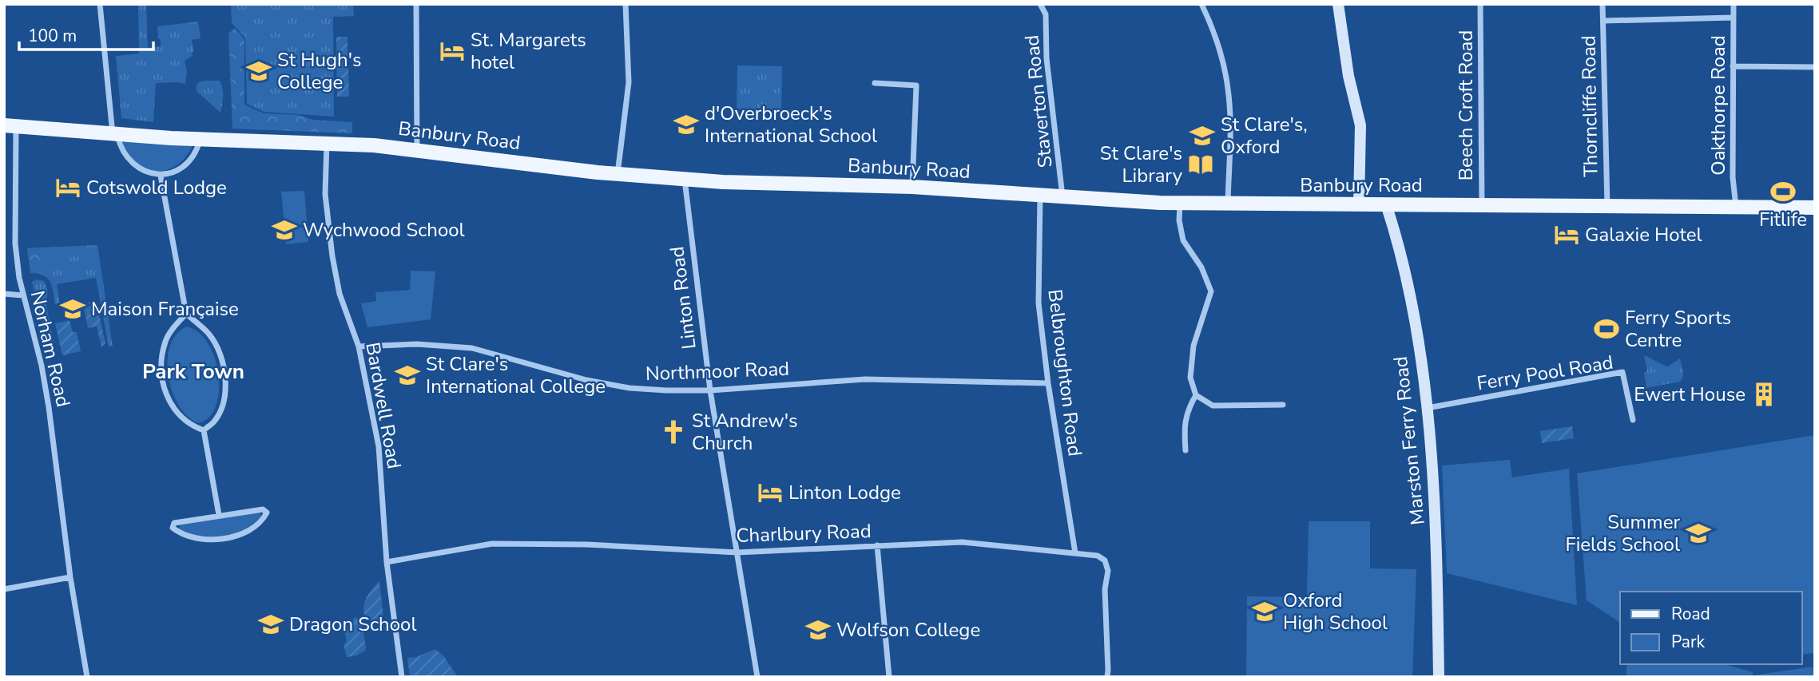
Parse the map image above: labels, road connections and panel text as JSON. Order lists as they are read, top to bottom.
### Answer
{
  "streets": {
    "main road": ["Banbury Road", "Marston Ferry Road"],
    "street": [
      "Staverton Road",
      "Beech Croft Road",
      "Oakthorpe Road",
      "Thorncliffe Road",
      "Linton Road",
      "Norham Road",
      "Northmoor Road",
      "Belbroughton Road",
      "Ferry Pool Road",
      "Bardwell Road",
      "Charlbury Road"
    ]
  },
  "crossings": [
    ["Staverton Road", "Banbury Road"],
    ["Beech Croft Road", "Banbury Road"],
    ["Oakthorpe Road", "Banbury Road"],
    ["Thorncliffe Road", "Banbury Road"],
    ["Banbury Road", "Linton Road"],
    ["Banbury Road", "Norham Road"],
    ["Banbury Road", "Belbroughton Road"],
    ["Banbury Road", "Bardwell Road"],
    ["Banbury Road", "Marston Ferry Road"],
    ["Linton Road", "Northmoor Road"],
    ["Linton Road", "Charlbury Road"],
    ["Northmoor Road", "Belbroughton Road"],
    ["Northmoor Road", "Bardwell Road"],
    ["Belbroughton Road", "Charlbury Road"],
    ["Ferry Pool Road", "Marston Ferry Road"],
    ["Bardwell Road", "Charlbury Road"]
  ],
  "districts": ["Park Town"],
  "places": {
    "hotel": [
      "St. Margarets hotel",
      "Cotswold Lodge",
      "Galaxie Hotel",
      "Linton Lodge"
    ],
    "school or university": [
      "St Hugh's College",
      "d'Overbroeck's International School",
      "St Clare's, Oxford",
      "Wychwood School",
      "Maison Française",
      "St Clare's International College",
      "Summer Fields School",
      "Oxford High School",
      "Dragon School",
      "Wolfson College"
    ],
    "library": ["St Clare's Library"],
    "sports": ["Fitlife", "Ferry Sports Centre"],
    "building": ["Ewert House"],
    "church": ["St Andrew's Church"]
  },
  "legend": ["Road", "Park"],
  "scale_bar": "100 m"
}
